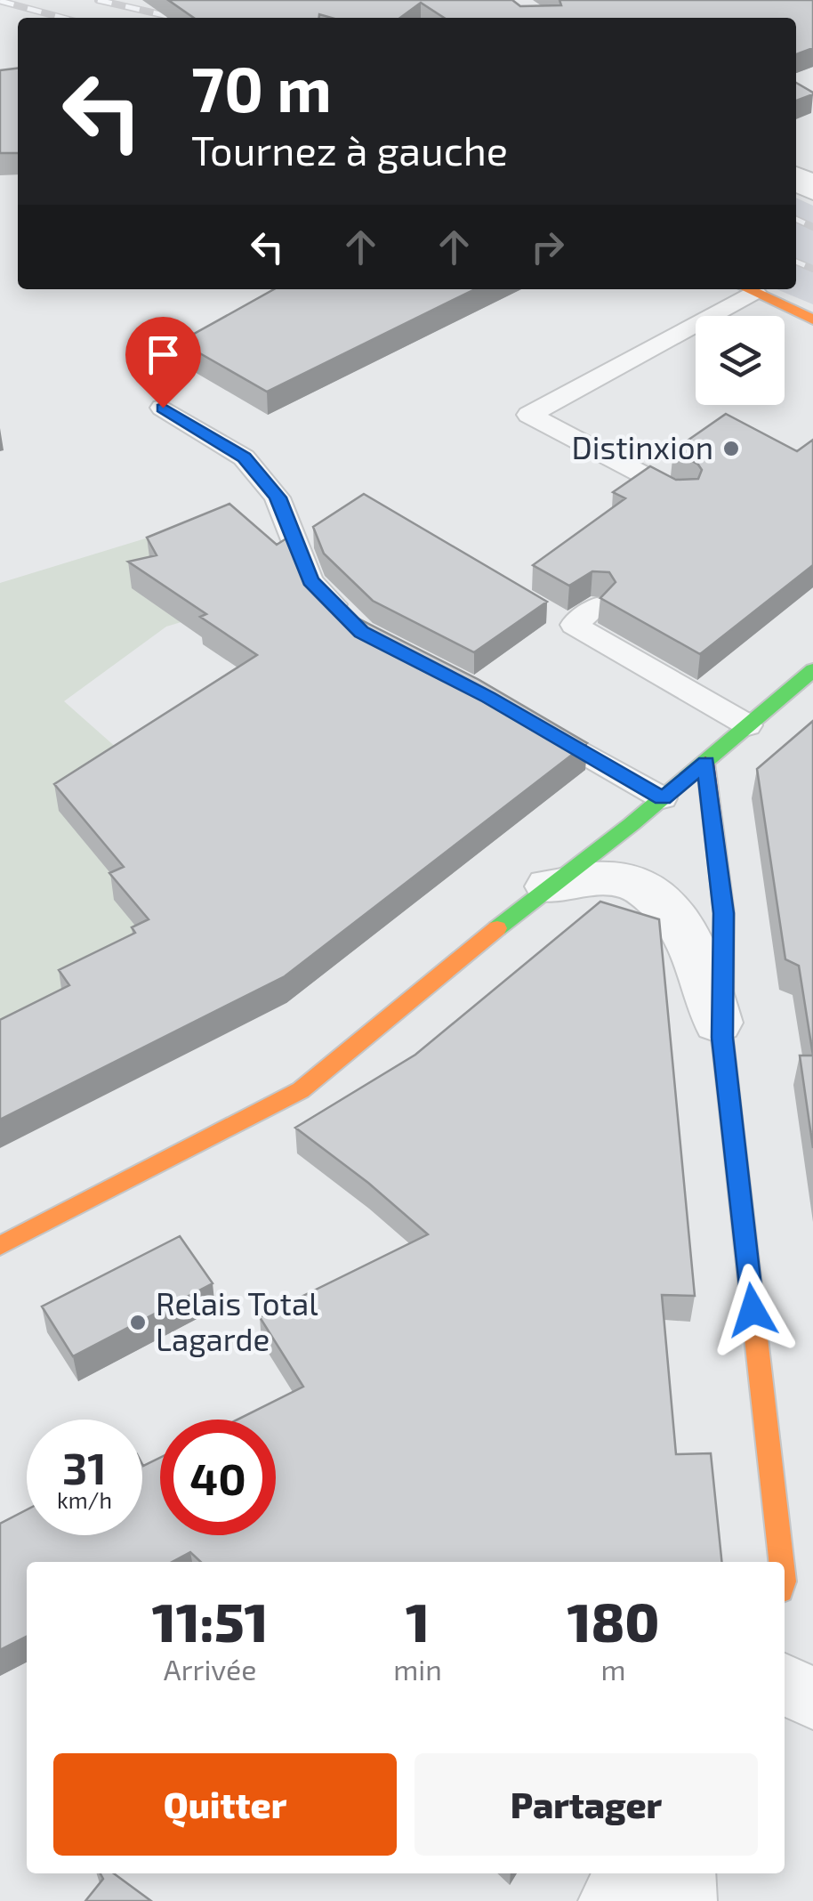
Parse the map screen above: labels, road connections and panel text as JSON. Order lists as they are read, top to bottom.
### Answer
{
  "places": ["Distinxion", "Relais Total Lagarde"],
  "page": {
    "turn": ["70 m", "Tournez à gauche"],
    "speed": "31 km/h",
    "limit": "40",
    "eta": [
      "11:51",
      "Arrivée",
      "1",
      "min",
      "180",
      "m"
    ],
    "buttons": ["Quitter", "Partager"]
  }
}
